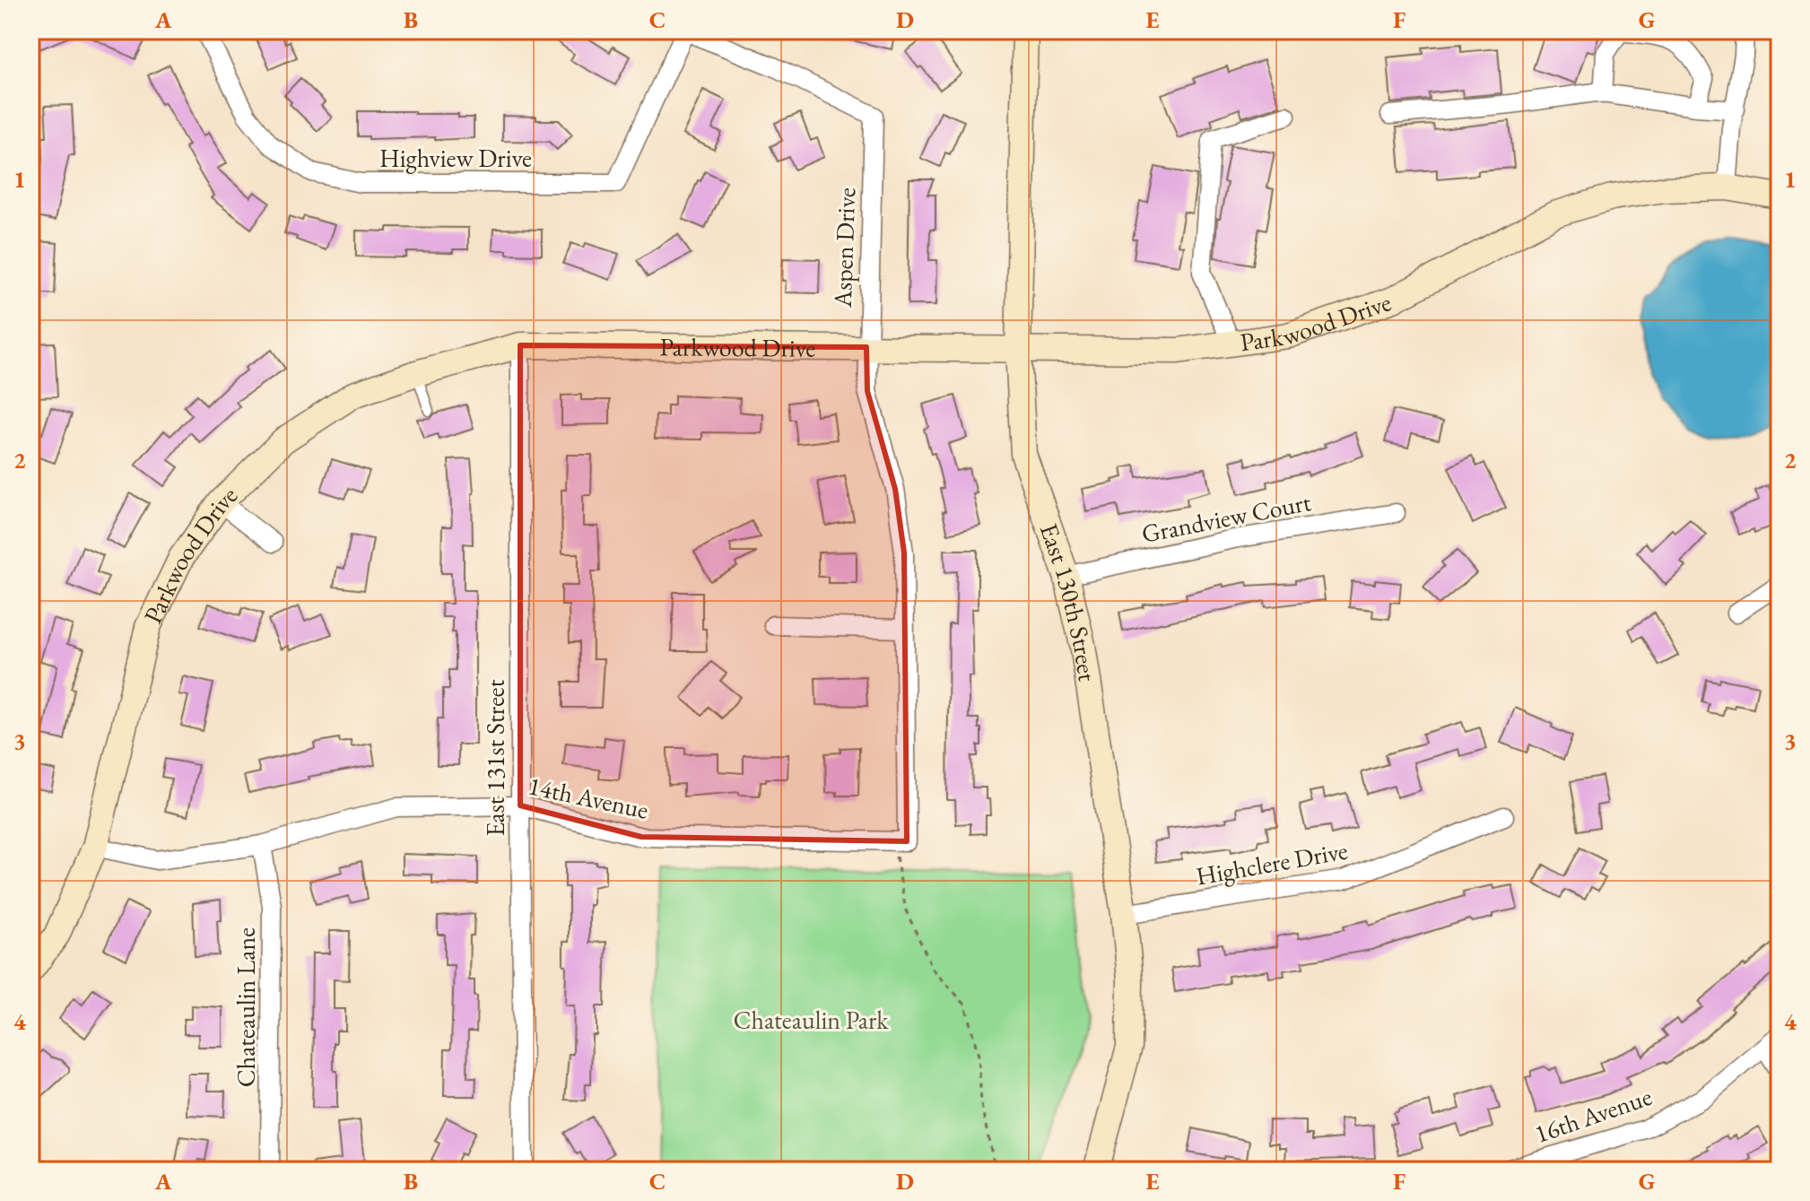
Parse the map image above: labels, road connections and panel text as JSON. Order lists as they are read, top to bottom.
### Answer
{
  "streets": {
    "street": [
      "Highview Drive",
      "Aspen Drive",
      "Parkwood Drive",
      "Grandview Court",
      "East 130th Street",
      "East 131st Street",
      "14th Avenue",
      "Highclere Drive",
      "Chateaulin Lane",
      "16th Avenue"
    ]
  },
  "crossings": [
    ["Highview Drive", "Aspen Drive"],
    ["Aspen Drive", "Parkwood Drive"],
    ["Aspen Drive", "14th Avenue"],
    ["Parkwood Drive", "East 130th Street"],
    ["Parkwood Drive", "East 131st Street"],
    ["Parkwood Drive", "14th Avenue"],
    ["Grandview Court", "East 130th Street"],
    ["East 130th Street", "Highclere Drive"],
    ["East 131st Street", "14th Avenue"],
    ["14th Avenue", "Chateaulin Lane"]
  ],
  "parks": ["Chateaulin Park"],
  "grid": {
    "columns": [
      "A",
      "B",
      "C",
      "D",
      "E",
      "F",
      "G"
    ],
    "rows": [
      "1",
      "2",
      "3",
      "4"
    ]
  }
}
